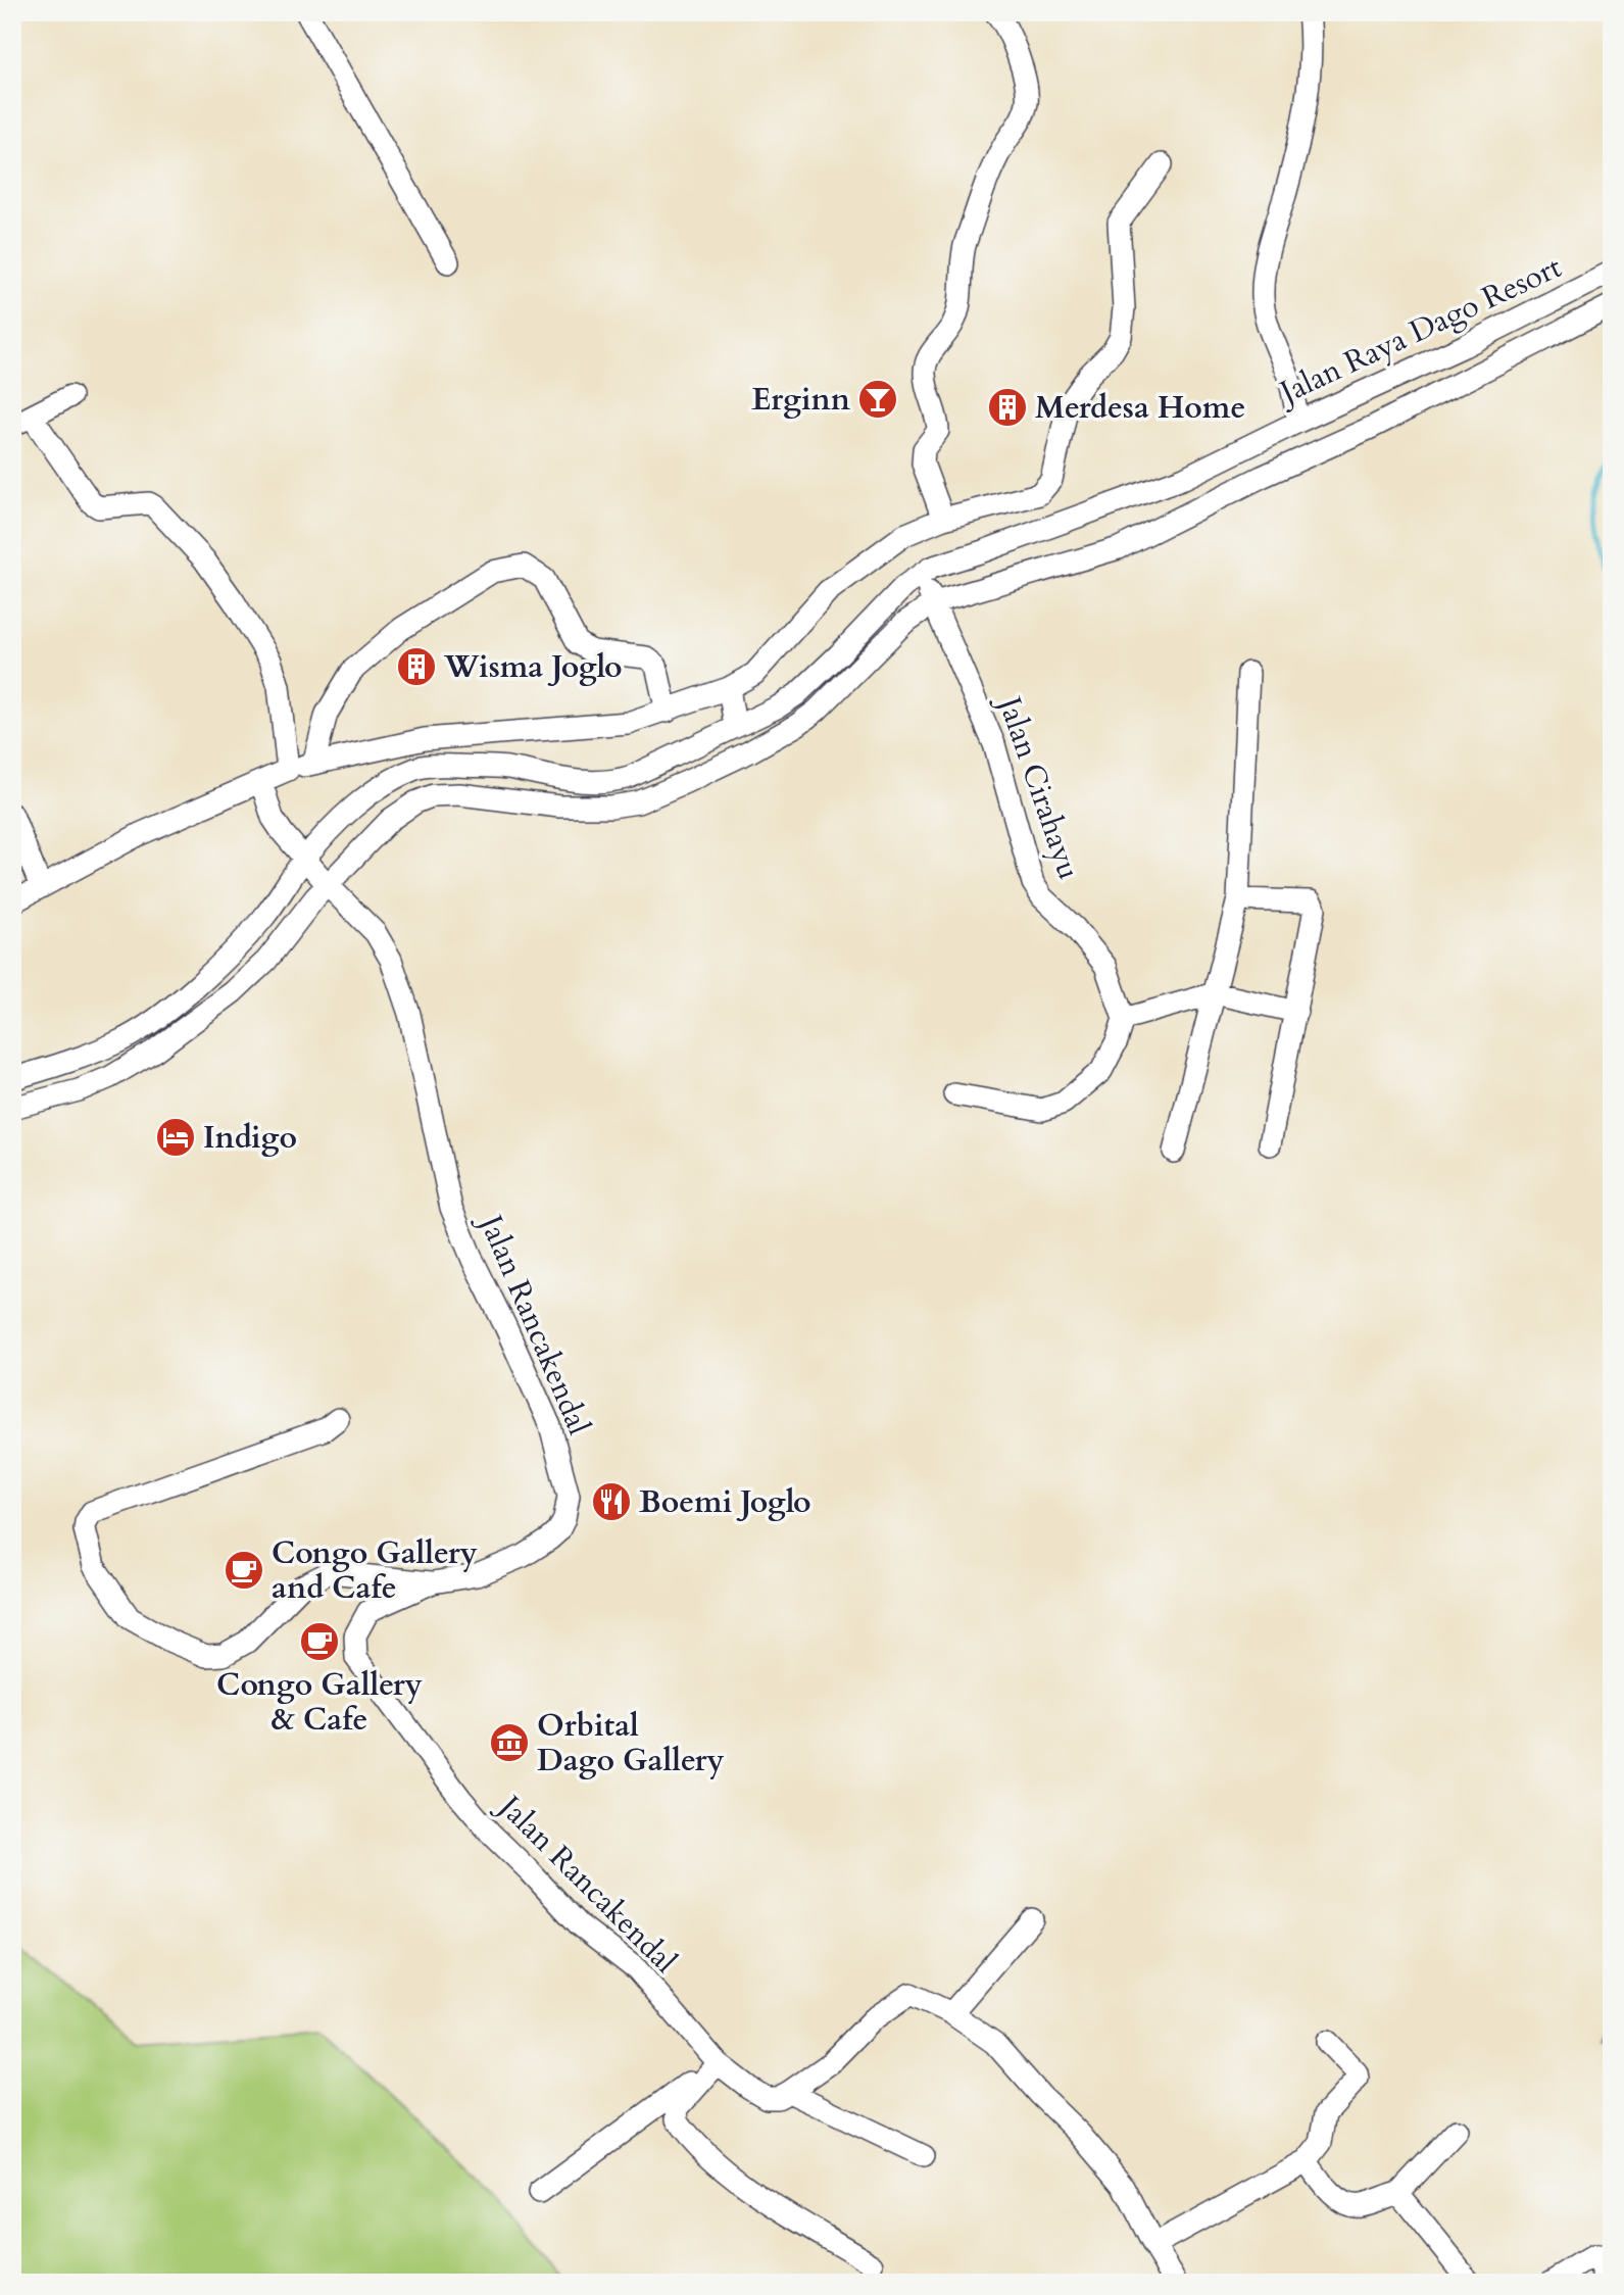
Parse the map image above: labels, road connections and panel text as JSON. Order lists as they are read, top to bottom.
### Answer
{
  "streets": {
    "street": ["Jalan Raya Dago Resort", "Jalan Cirahayu", "Jalan Rancakendal"]
  },
  "crossings": [
    ["Jalan Raya Dago Resort", "Jalan Cirahayu"],
    ["Jalan Raya Dago Resort", "Jalan Rancakendal"]
  ],
  "places": {
    "bar": ["Erginn"],
    "building": ["Merdesa Home", "Wisma Joglo"],
    "hotel": ["Indigo"],
    "restaurant": ["Boemi Joglo"],
    "cafe": ["Congo Gallery and Cafe", "Congo Gallery & Cafe"],
    "museum": ["Orbital Dago Gallery"]
  }
}
